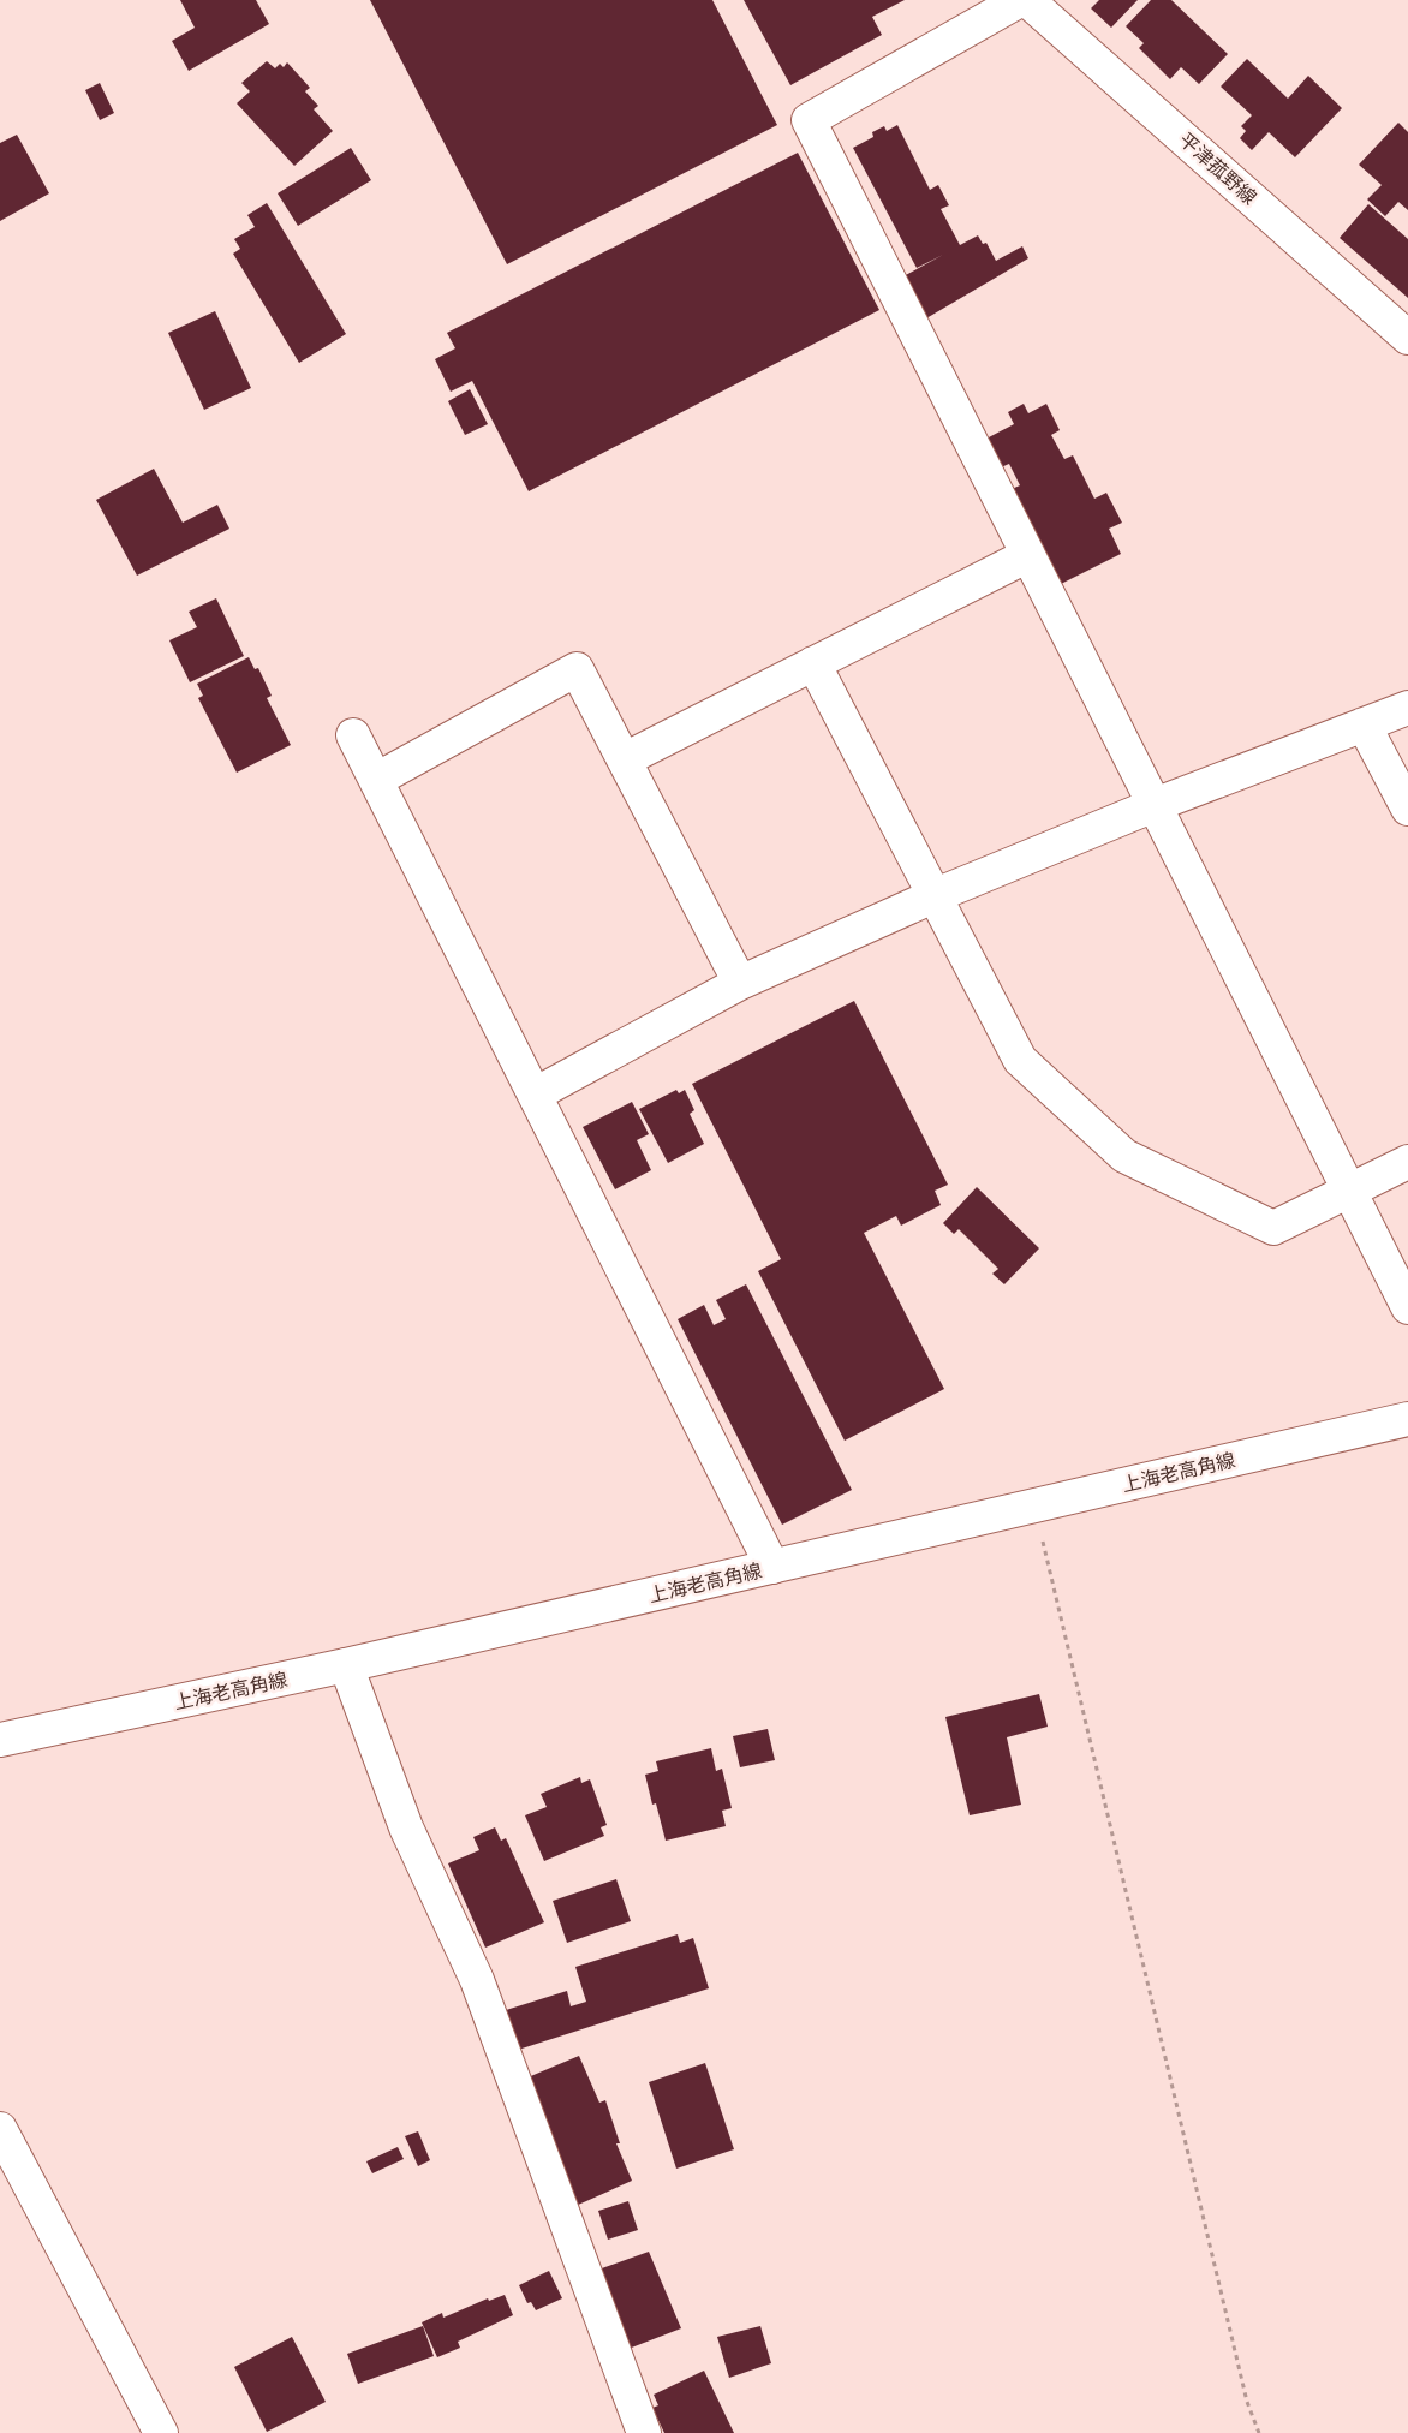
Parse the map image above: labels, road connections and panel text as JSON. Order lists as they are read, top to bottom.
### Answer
{
  "streets": {
    "street": ["平津菰野線", "上海老高角線"]
  }
}
